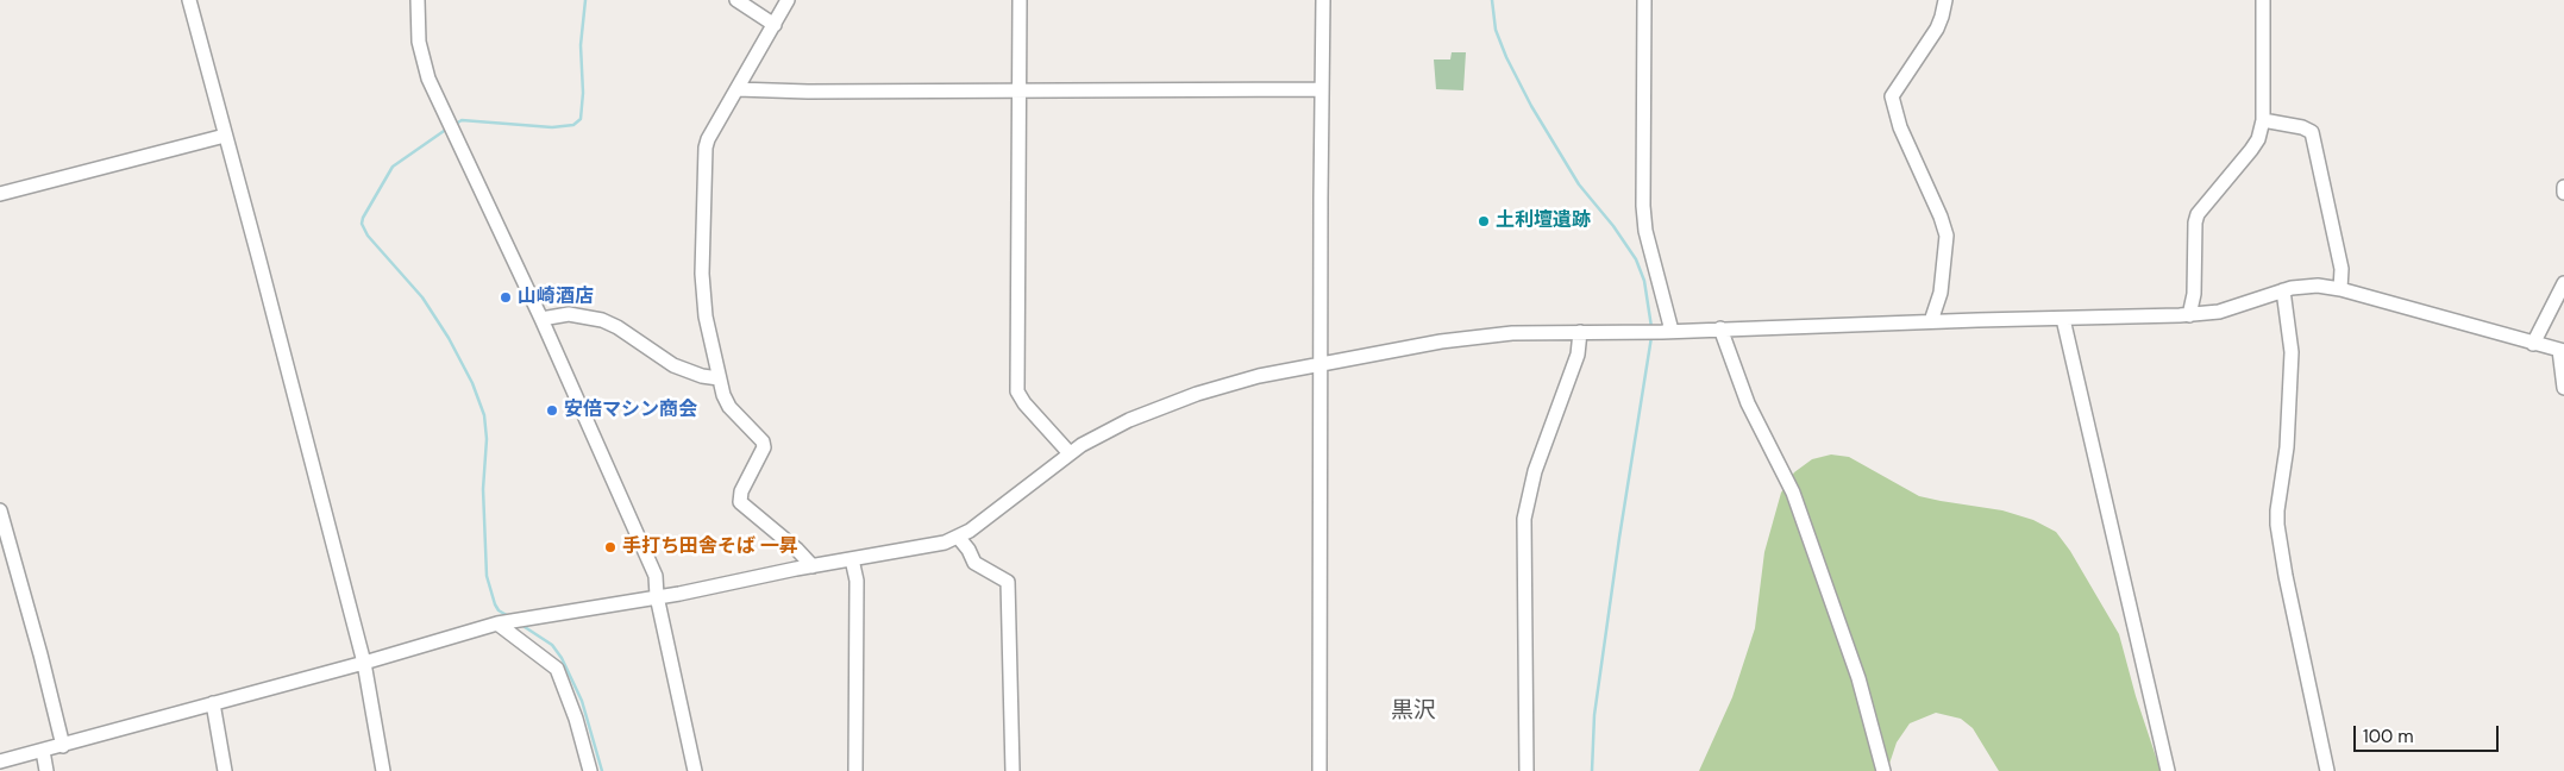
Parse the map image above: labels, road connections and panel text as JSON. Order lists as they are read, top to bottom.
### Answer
{
  "districts": ["黒沢"],
  "places": [
    "土利壇遺跡",
    "山崎酒店",
    "安倍マシン商会",
    "手打ち田舎そば 一昇"
  ],
  "scale_bar": "100 m"
}
